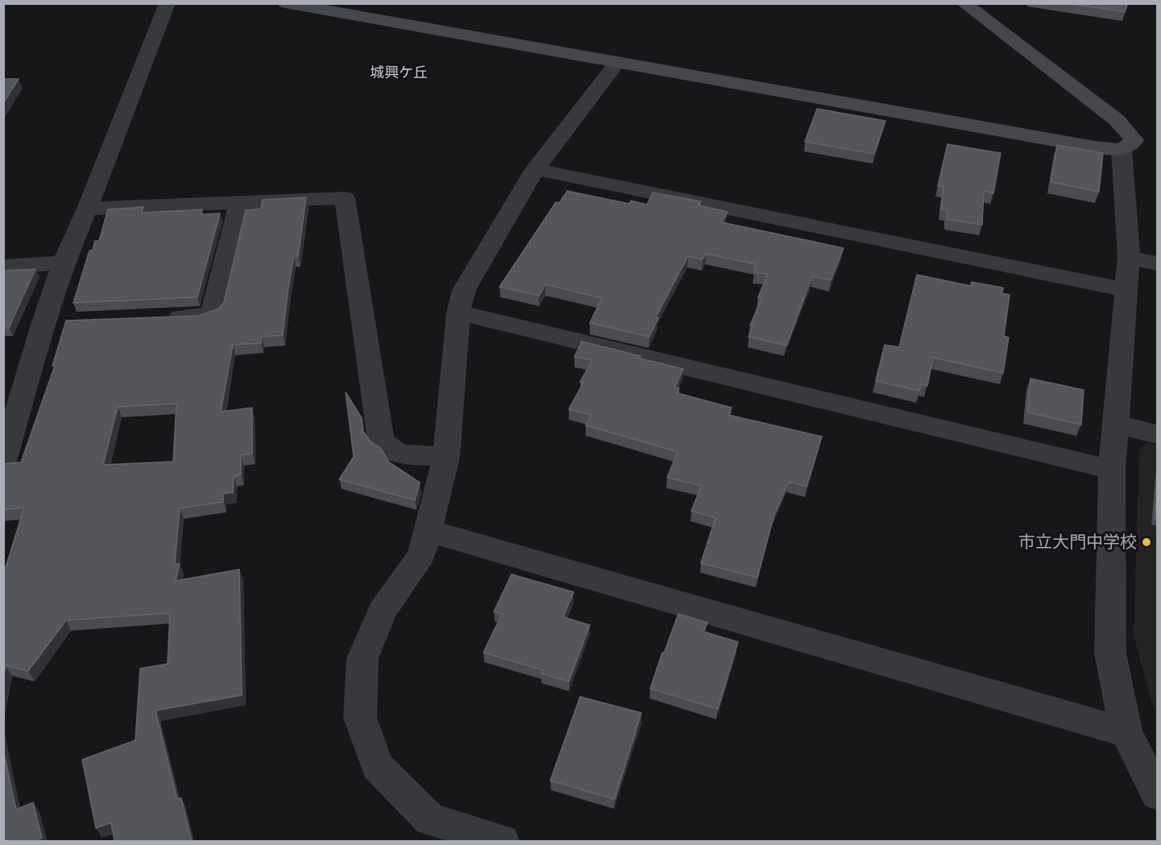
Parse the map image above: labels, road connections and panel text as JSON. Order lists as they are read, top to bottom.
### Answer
{
  "districts": ["城興ケ丘"],
  "places": ["市立大門中学校"]
}
